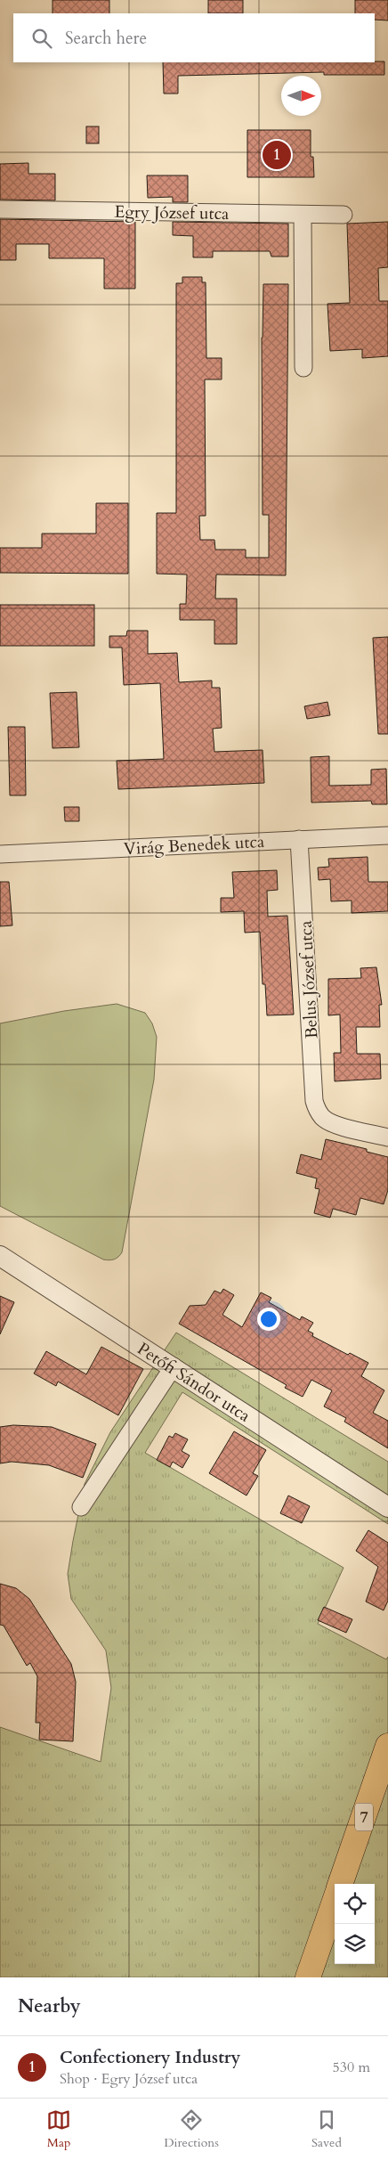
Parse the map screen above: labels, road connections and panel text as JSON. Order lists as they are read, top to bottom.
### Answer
{
  "streets": {
    "main road": ["7"],
    "street": [
      "Egry József utca",
      "Virág Benedek utca",
      "Belus József utca",
      "Petőfi Sándor utca"
    ]
  },
  "crossings": [
    ["Virág Benedek utca", "Belus József utca"]
  ],
  "north": "right",
  "page": {
    "search": "Search here",
    "pins": "1",
    "heading": "Nearby",
    "list": [
      {
        "mark": "1",
        "name": "Confectionery Industry",
        "note": "Shop · Egry József utca",
        "value": "530 m"
      }
    ],
    "nav": ["Map", "Directions", "Saved"]
  }
}
